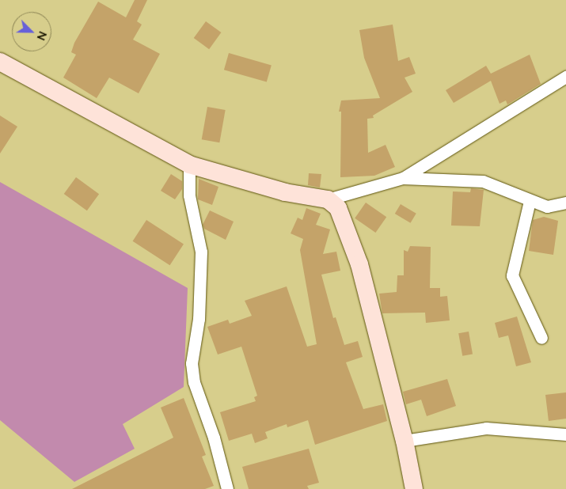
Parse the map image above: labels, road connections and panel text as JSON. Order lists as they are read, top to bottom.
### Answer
{
  "north": "bottom right"
}
